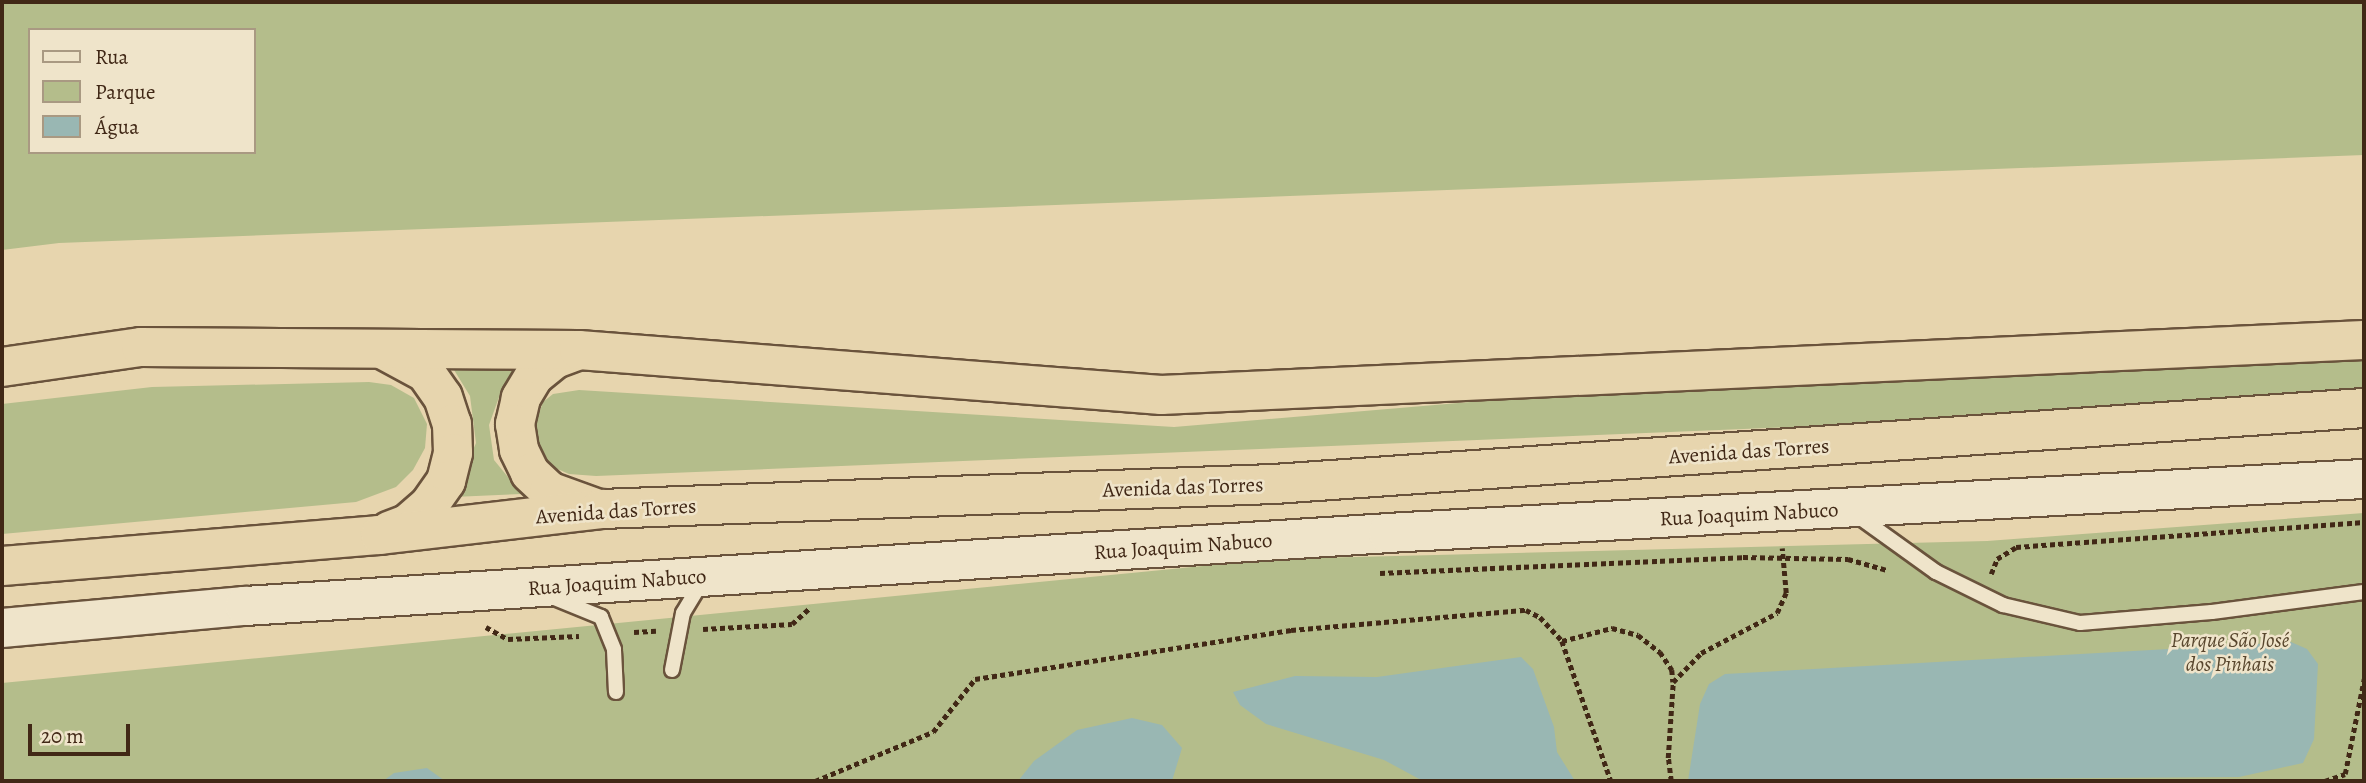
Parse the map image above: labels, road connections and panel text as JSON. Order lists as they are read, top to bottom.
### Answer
{
  "streets": {
    "highway": ["Avenida das Torres"],
    "main road": ["Rua Joaquim Nabuco"]
  },
  "parks": ["Parque São José dos Pinhais"],
  "legend": ["Rua", "Parque", "Água"],
  "scale_bar": "20 m"
}
